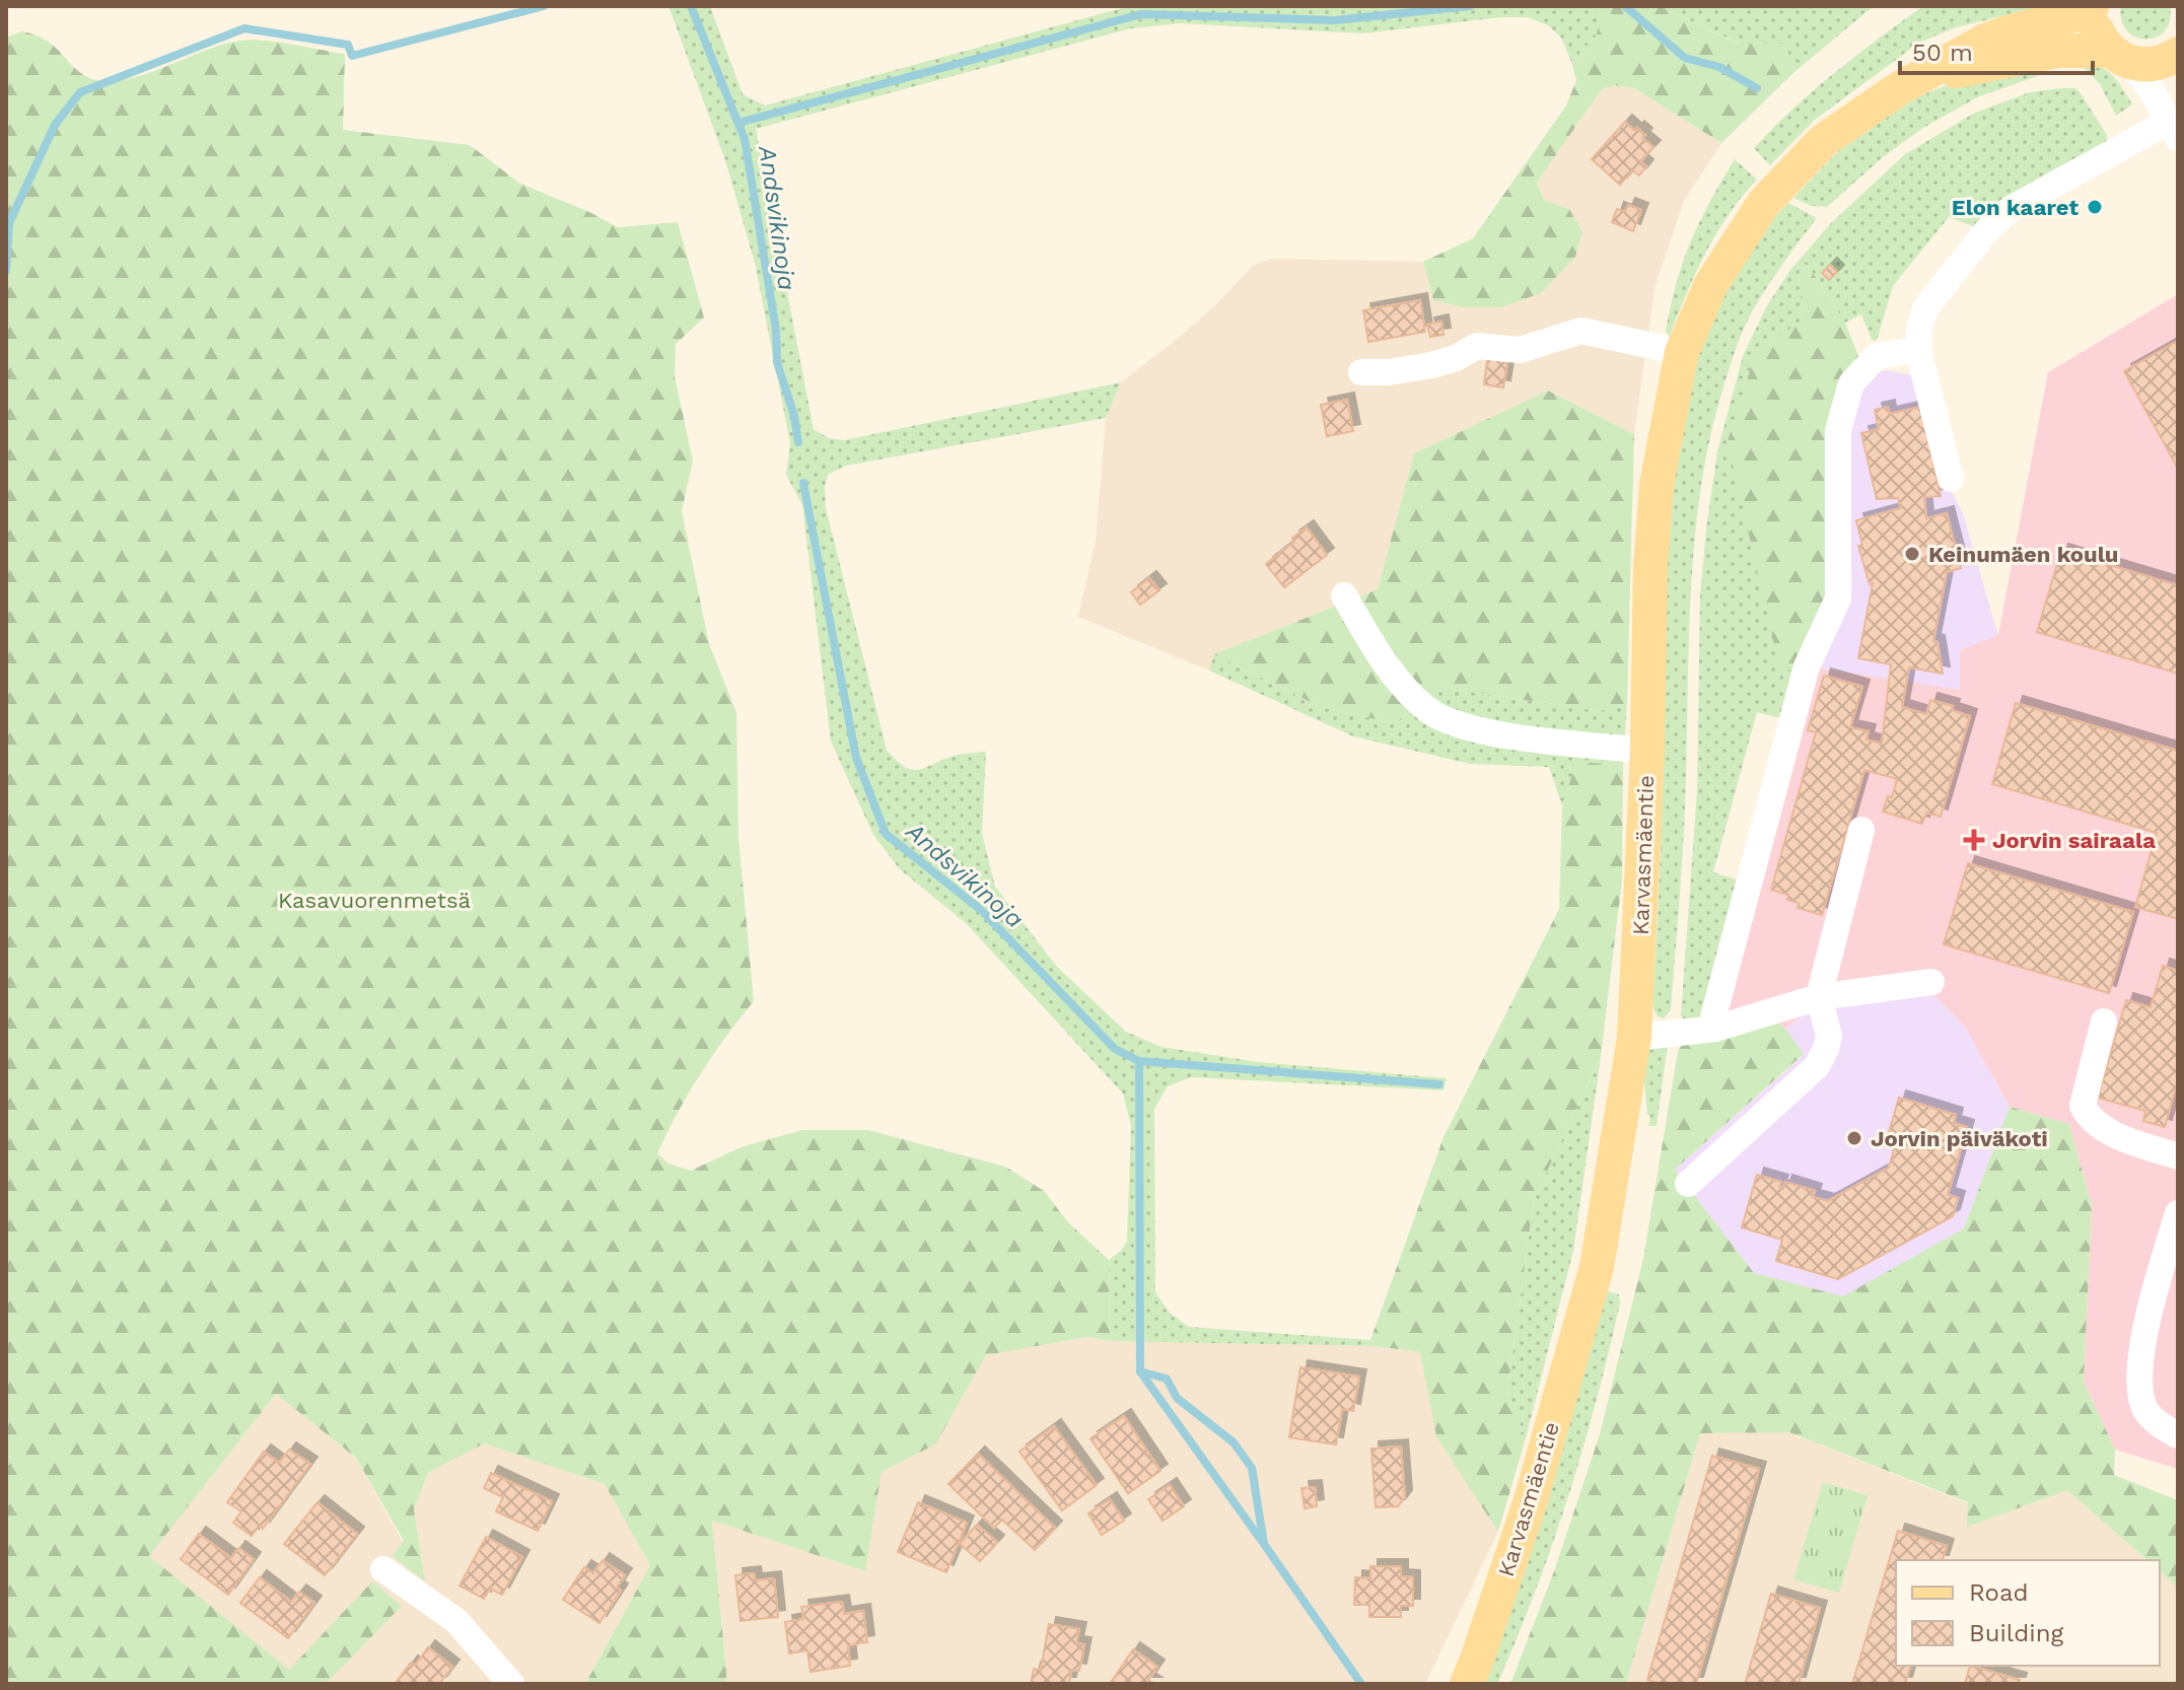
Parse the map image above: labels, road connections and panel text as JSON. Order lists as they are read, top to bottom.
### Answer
{
  "streets": {
    "main road": ["Karvasmäentie"]
  },
  "water": ["Andsvikinoja"],
  "parks": ["Kasavuorenmetsä"],
  "places": {
    "other": ["Elon kaaret", "Keinumäen koulu", "Jorvin päiväkoti"],
    "health": ["Jorvin sairaala"]
  },
  "legend": ["Road", "Building"],
  "scale_bar": "50 m"
}
